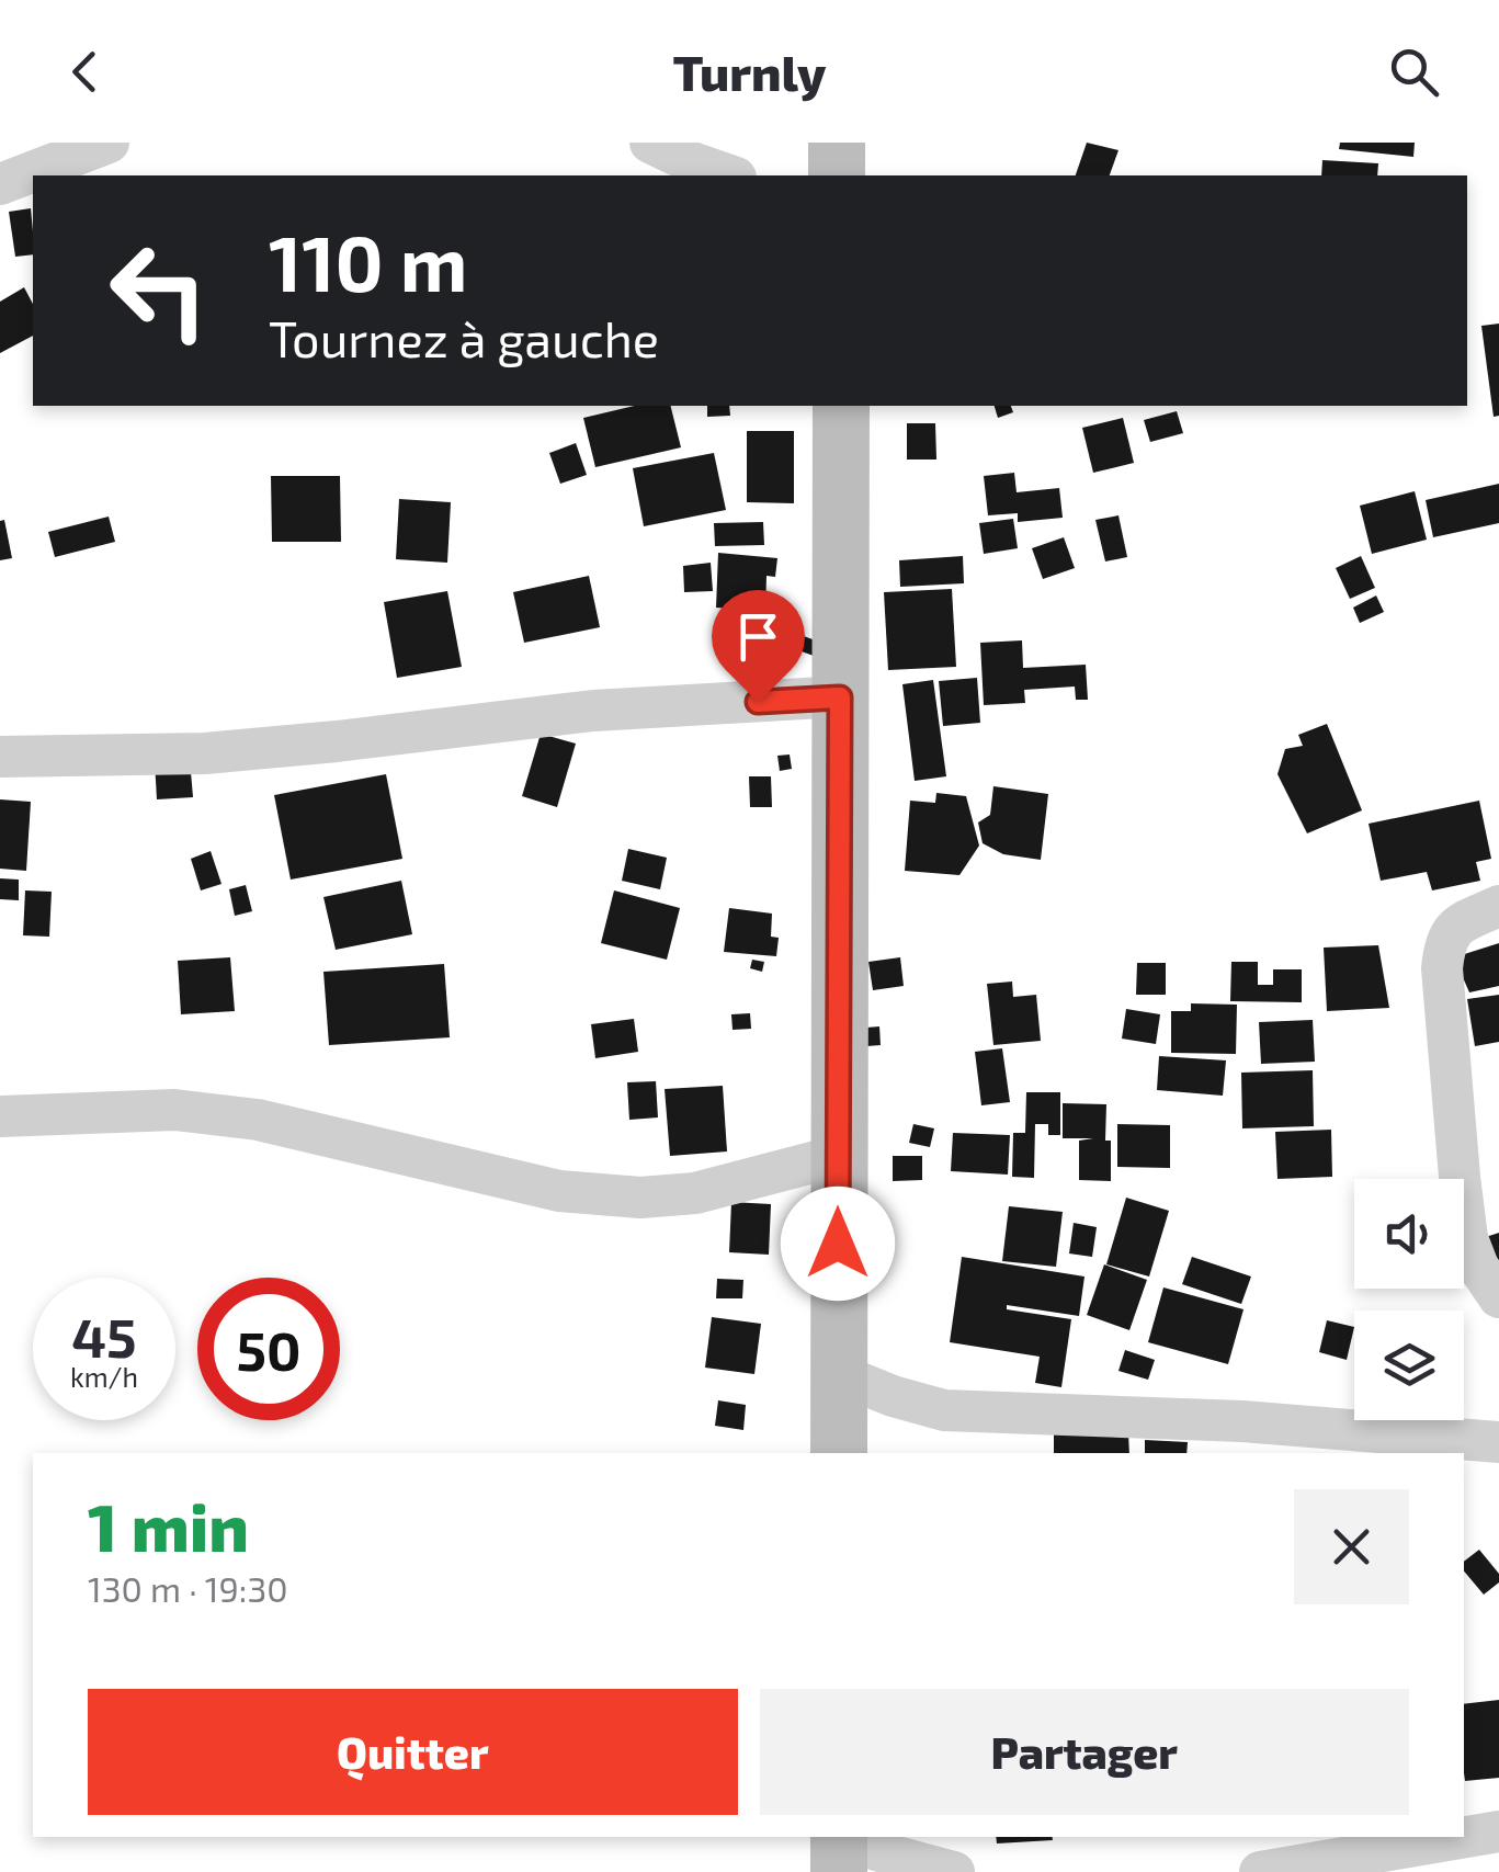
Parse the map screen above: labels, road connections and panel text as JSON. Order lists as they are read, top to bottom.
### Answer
{
  "page": {
    "header": "Turnly",
    "turn": ["110 m", "Tournez à gauche"],
    "speed": "45 km/h",
    "limit": "50",
    "heading": ["1 min", "130 m · 19:30"],
    "buttons": ["Quitter", "Partager"]
  }
}
